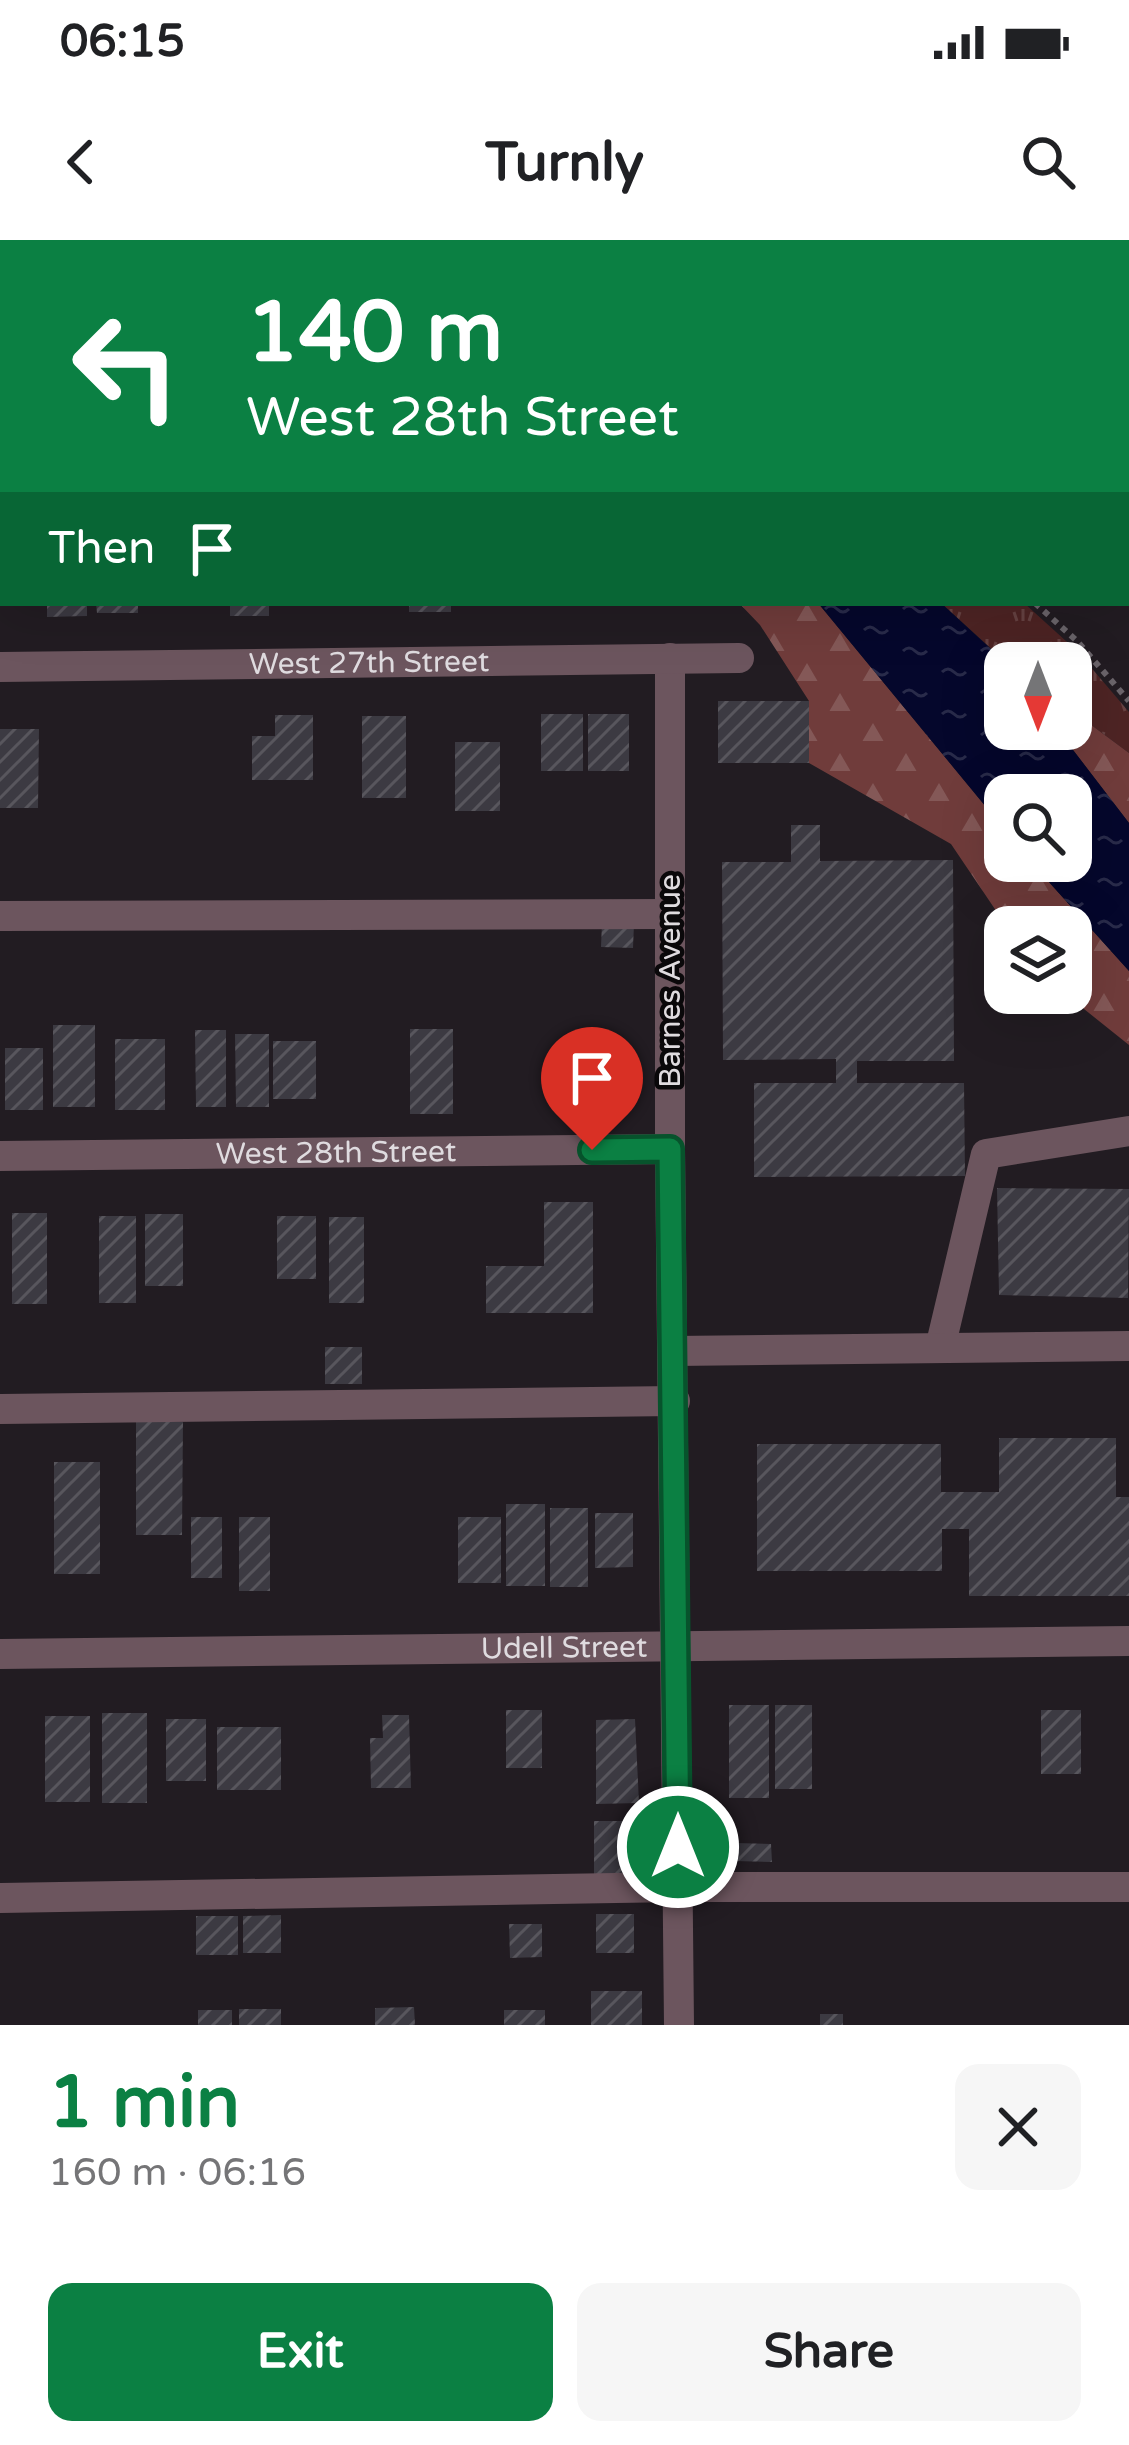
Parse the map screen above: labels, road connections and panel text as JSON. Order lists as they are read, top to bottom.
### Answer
{
  "streets": {
    "street": [
      "West 27th Street",
      "Barnes Avenue",
      "West 28th Street",
      "Udell Street"
    ]
  },
  "crossings": [
    ["West 27th Street", "Barnes Avenue"],
    ["Barnes Avenue", "West 28th Street"],
    ["Barnes Avenue", "Udell Street"]
  ],
  "north": "bottom",
  "page": {
    "status": "06:15",
    "header": "Turnly",
    "turn": ["140 m", "West 28th Street"],
    "then": "Then",
    "heading": ["1 min", "160 m · 06:16"],
    "buttons": ["Exit", "Share"]
  }
}
